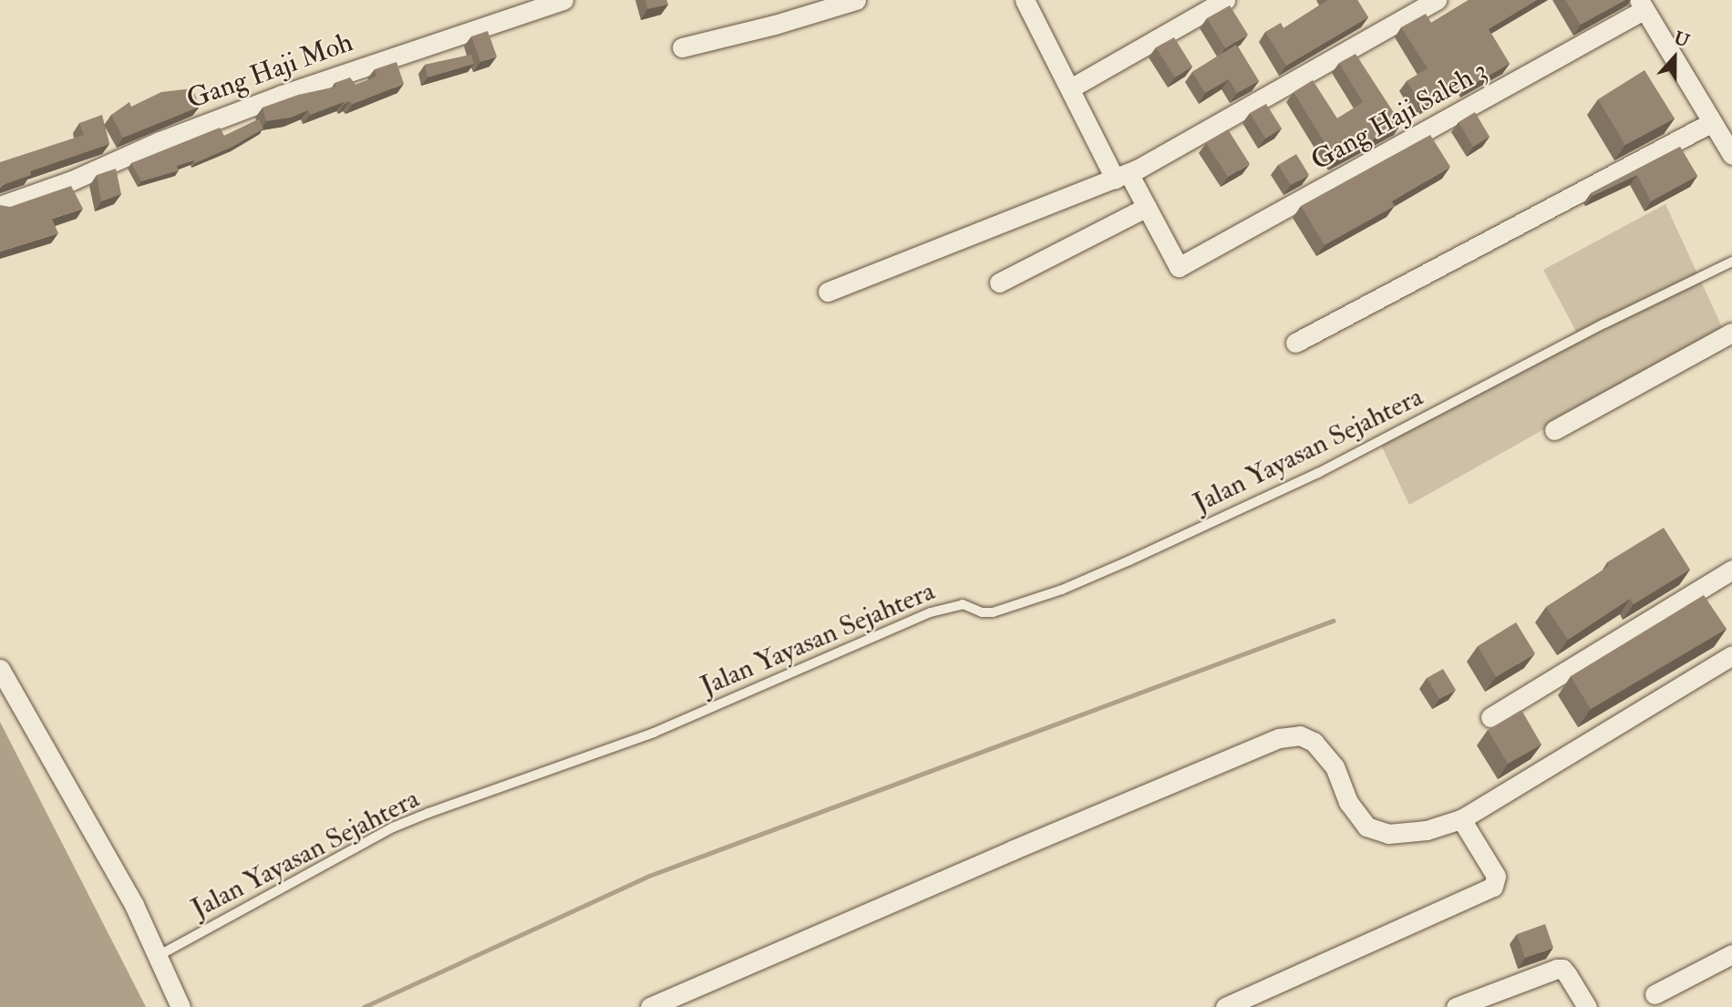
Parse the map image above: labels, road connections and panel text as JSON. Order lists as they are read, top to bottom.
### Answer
{
  "streets": {
    "street": ["Gang Haji Moh", "Gang Haji Saleh 3"],
    "lane": ["Jalan Yayasan Sejahtera"]
  },
  "north": "top"
}
